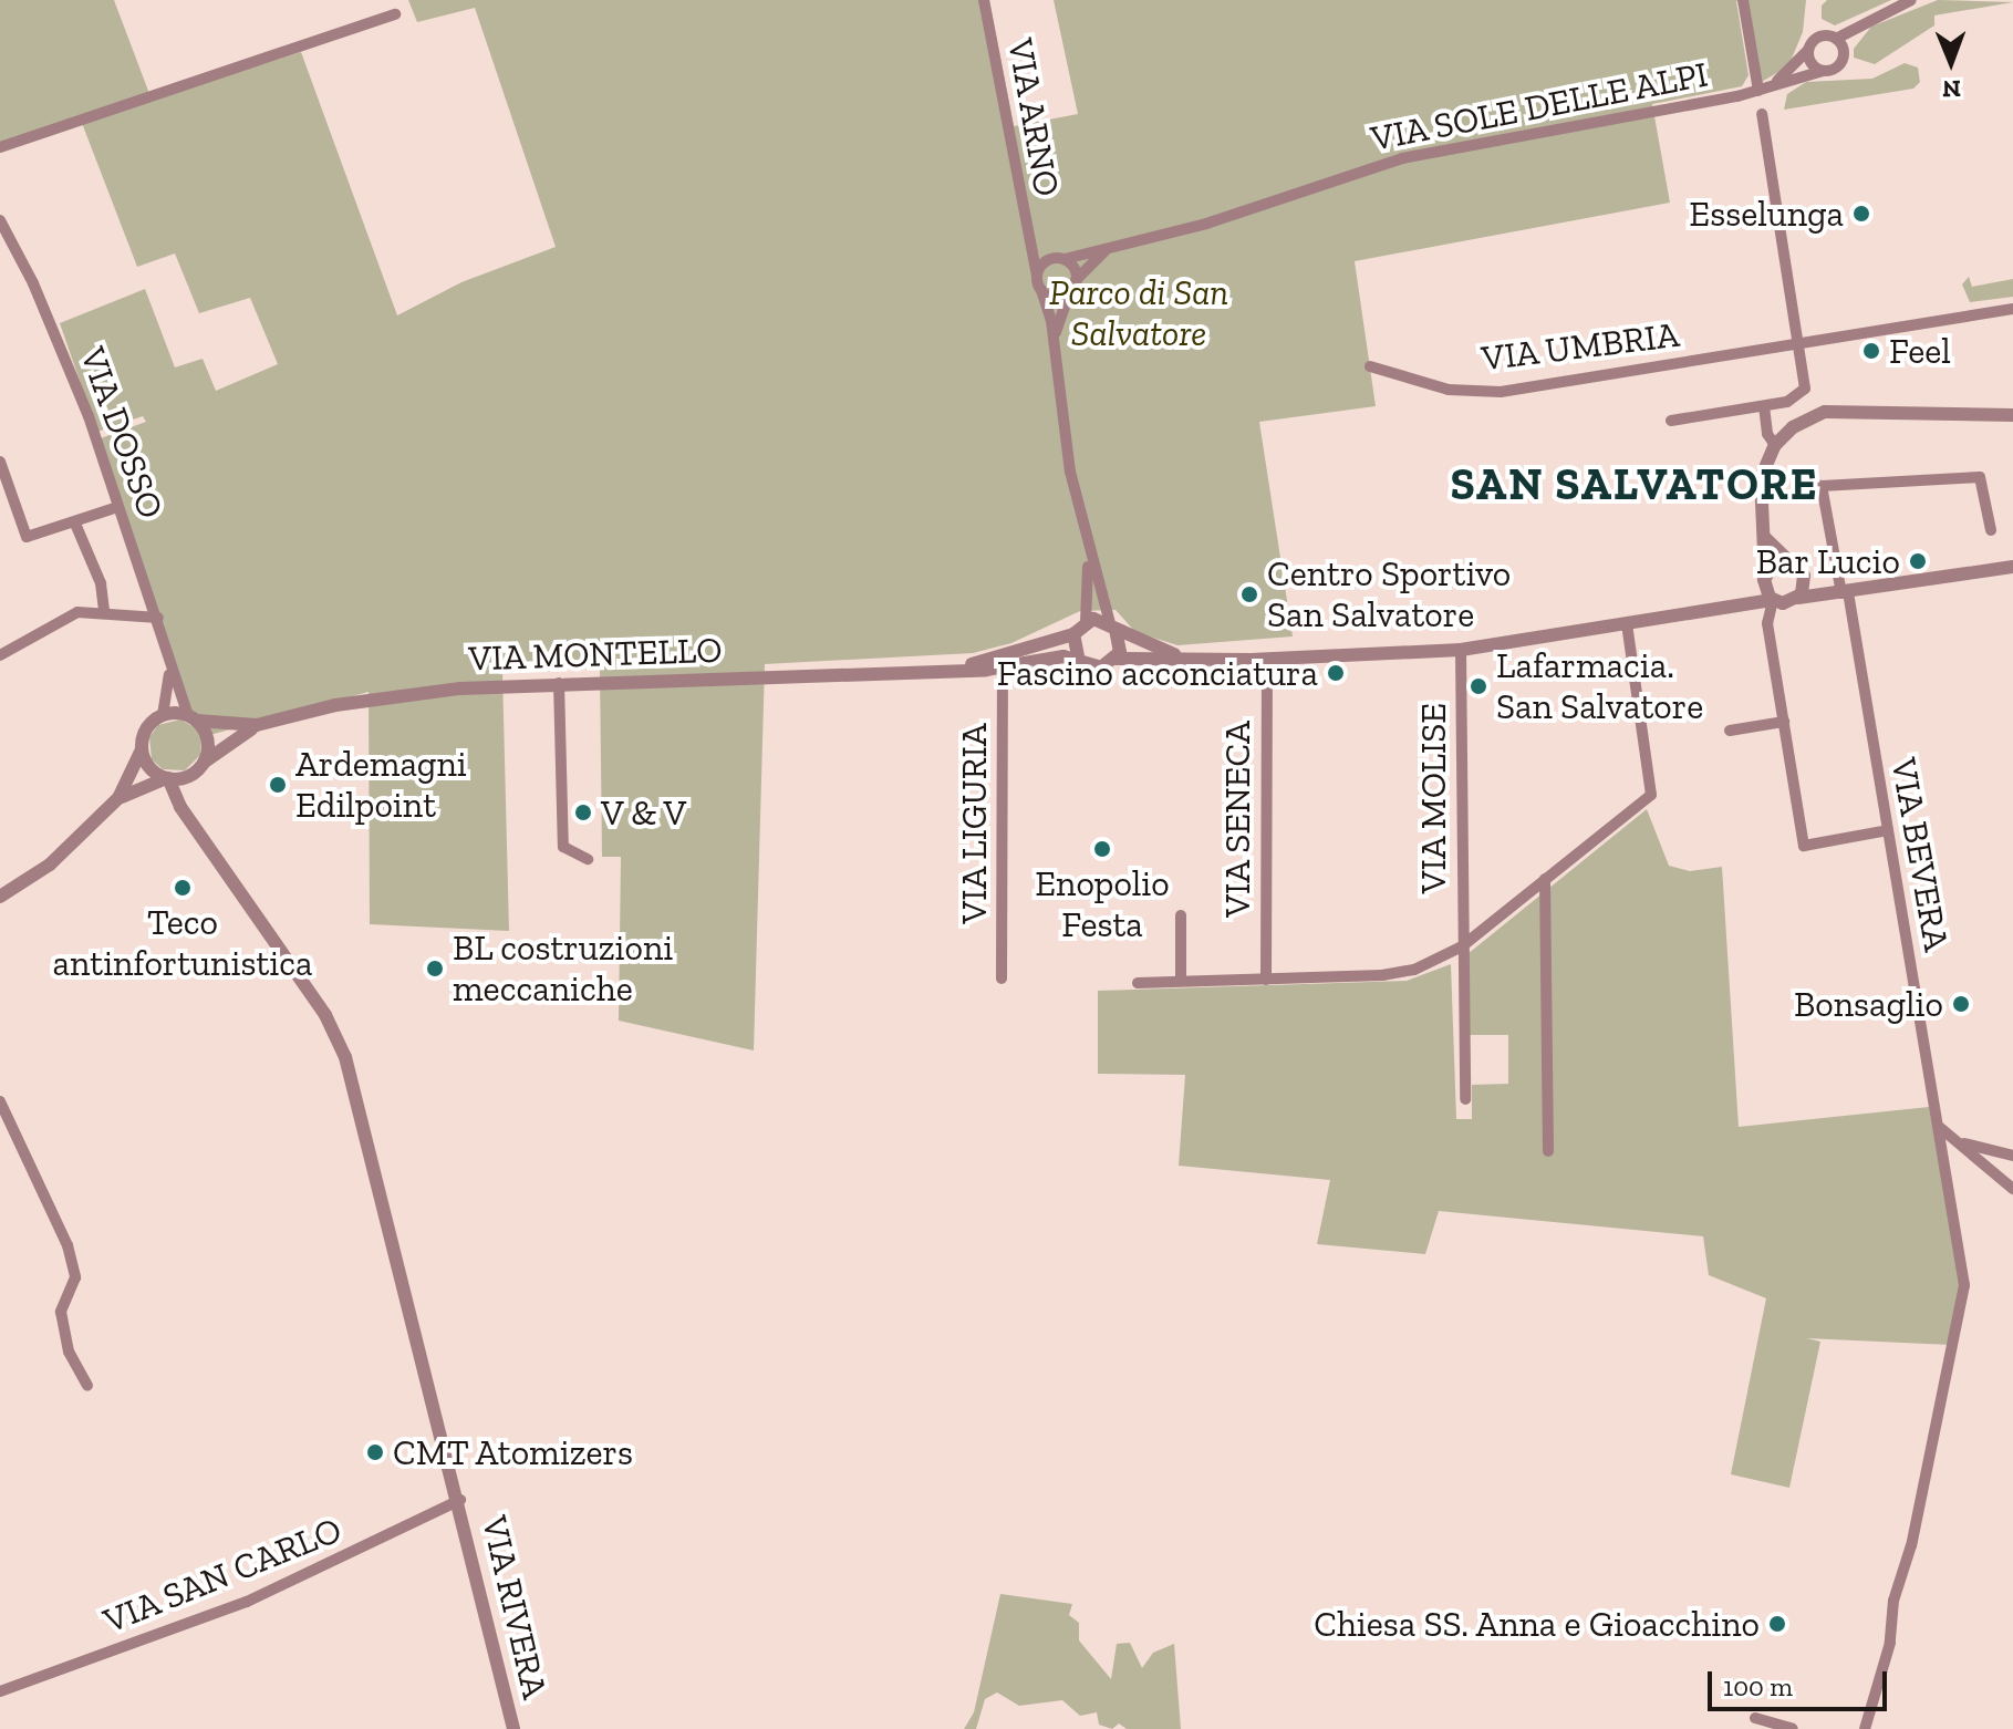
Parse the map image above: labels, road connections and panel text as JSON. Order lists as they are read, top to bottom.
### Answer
{
  "streets": {
    "street": [
      "VIA SOLE DELLE ALPI",
      "VIA ARNO",
      "VIA UMBRIA",
      "VIA DOSSO",
      "VIA MONTELLO",
      "VIA MOLISE",
      "VIA SENECA",
      "VIA LIGURIA",
      "VIA BEVERA",
      "VIA SAN CARLO",
      "VIA RIVERA"
    ]
  },
  "crossings": [
    ["VIA DOSSO", "VIA MONTELLO"],
    ["VIA DOSSO", "VIA RIVERA"],
    ["VIA MONTELLO", "VIA LIGURIA"],
    ["VIA MONTELLO", "VIA RIVERA"],
    ["VIA SAN CARLO", "VIA RIVERA"]
  ],
  "districts": ["SAN SALVATORE"],
  "parks": ["Parco di San Salvatore"],
  "places": [
    "Esselunga",
    "Feel",
    "Bar Lucio",
    "Centro Sportivo San Salvatore",
    "Fascino acconciatura",
    "Lafarmacia. San Salvatore",
    "Ardemagni Edilpoint",
    "V & V",
    "Enopolio Festa",
    "Teco antinfortunistica",
    "BL costruzioni meccaniche",
    "Bonsaglio",
    "CMT Atomizers",
    "Chiesa SS. Anna e Gioacchino"
  ],
  "scale_bar": "100 m",
  "north": "bottom"
}
